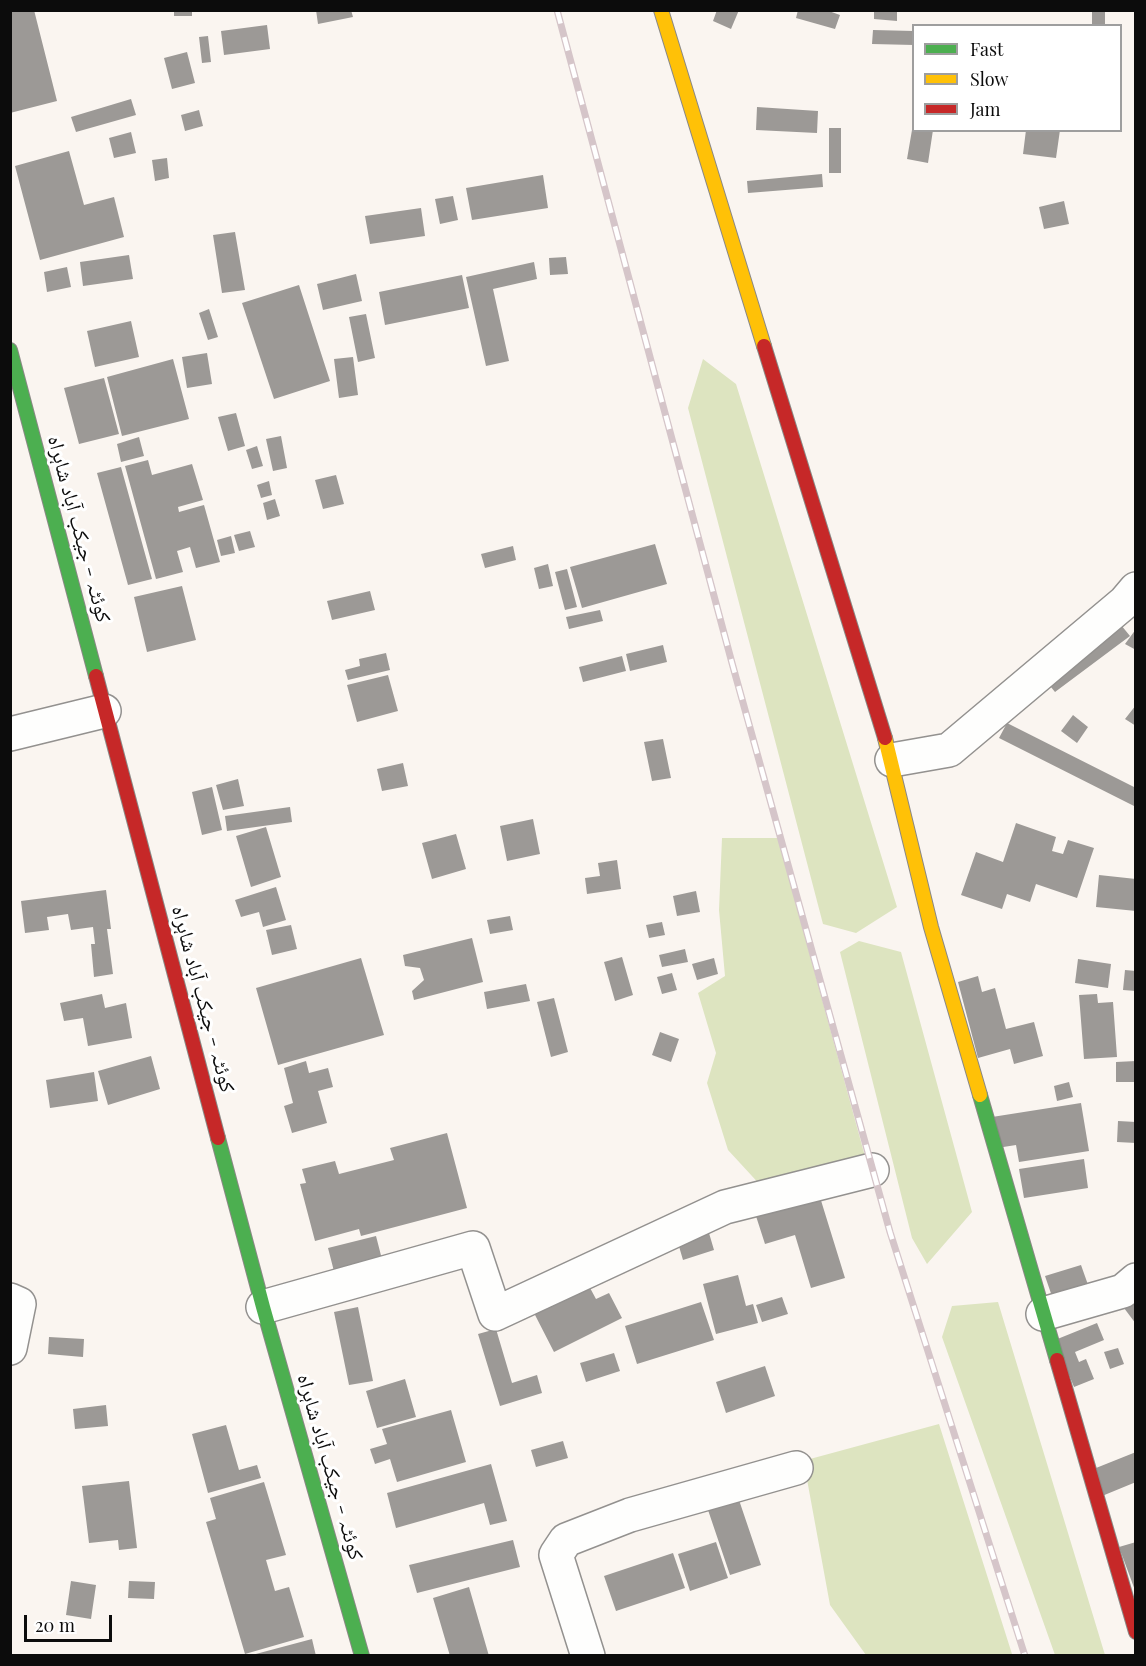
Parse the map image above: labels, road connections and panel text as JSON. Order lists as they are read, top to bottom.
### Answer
{
  "streets": {
    "main road": ["کوئٹہ - جیکب آباد شاہراہ"]
  },
  "legend": ["Fast", "Slow", "Jam"],
  "scale_bar": "20 m"
}
